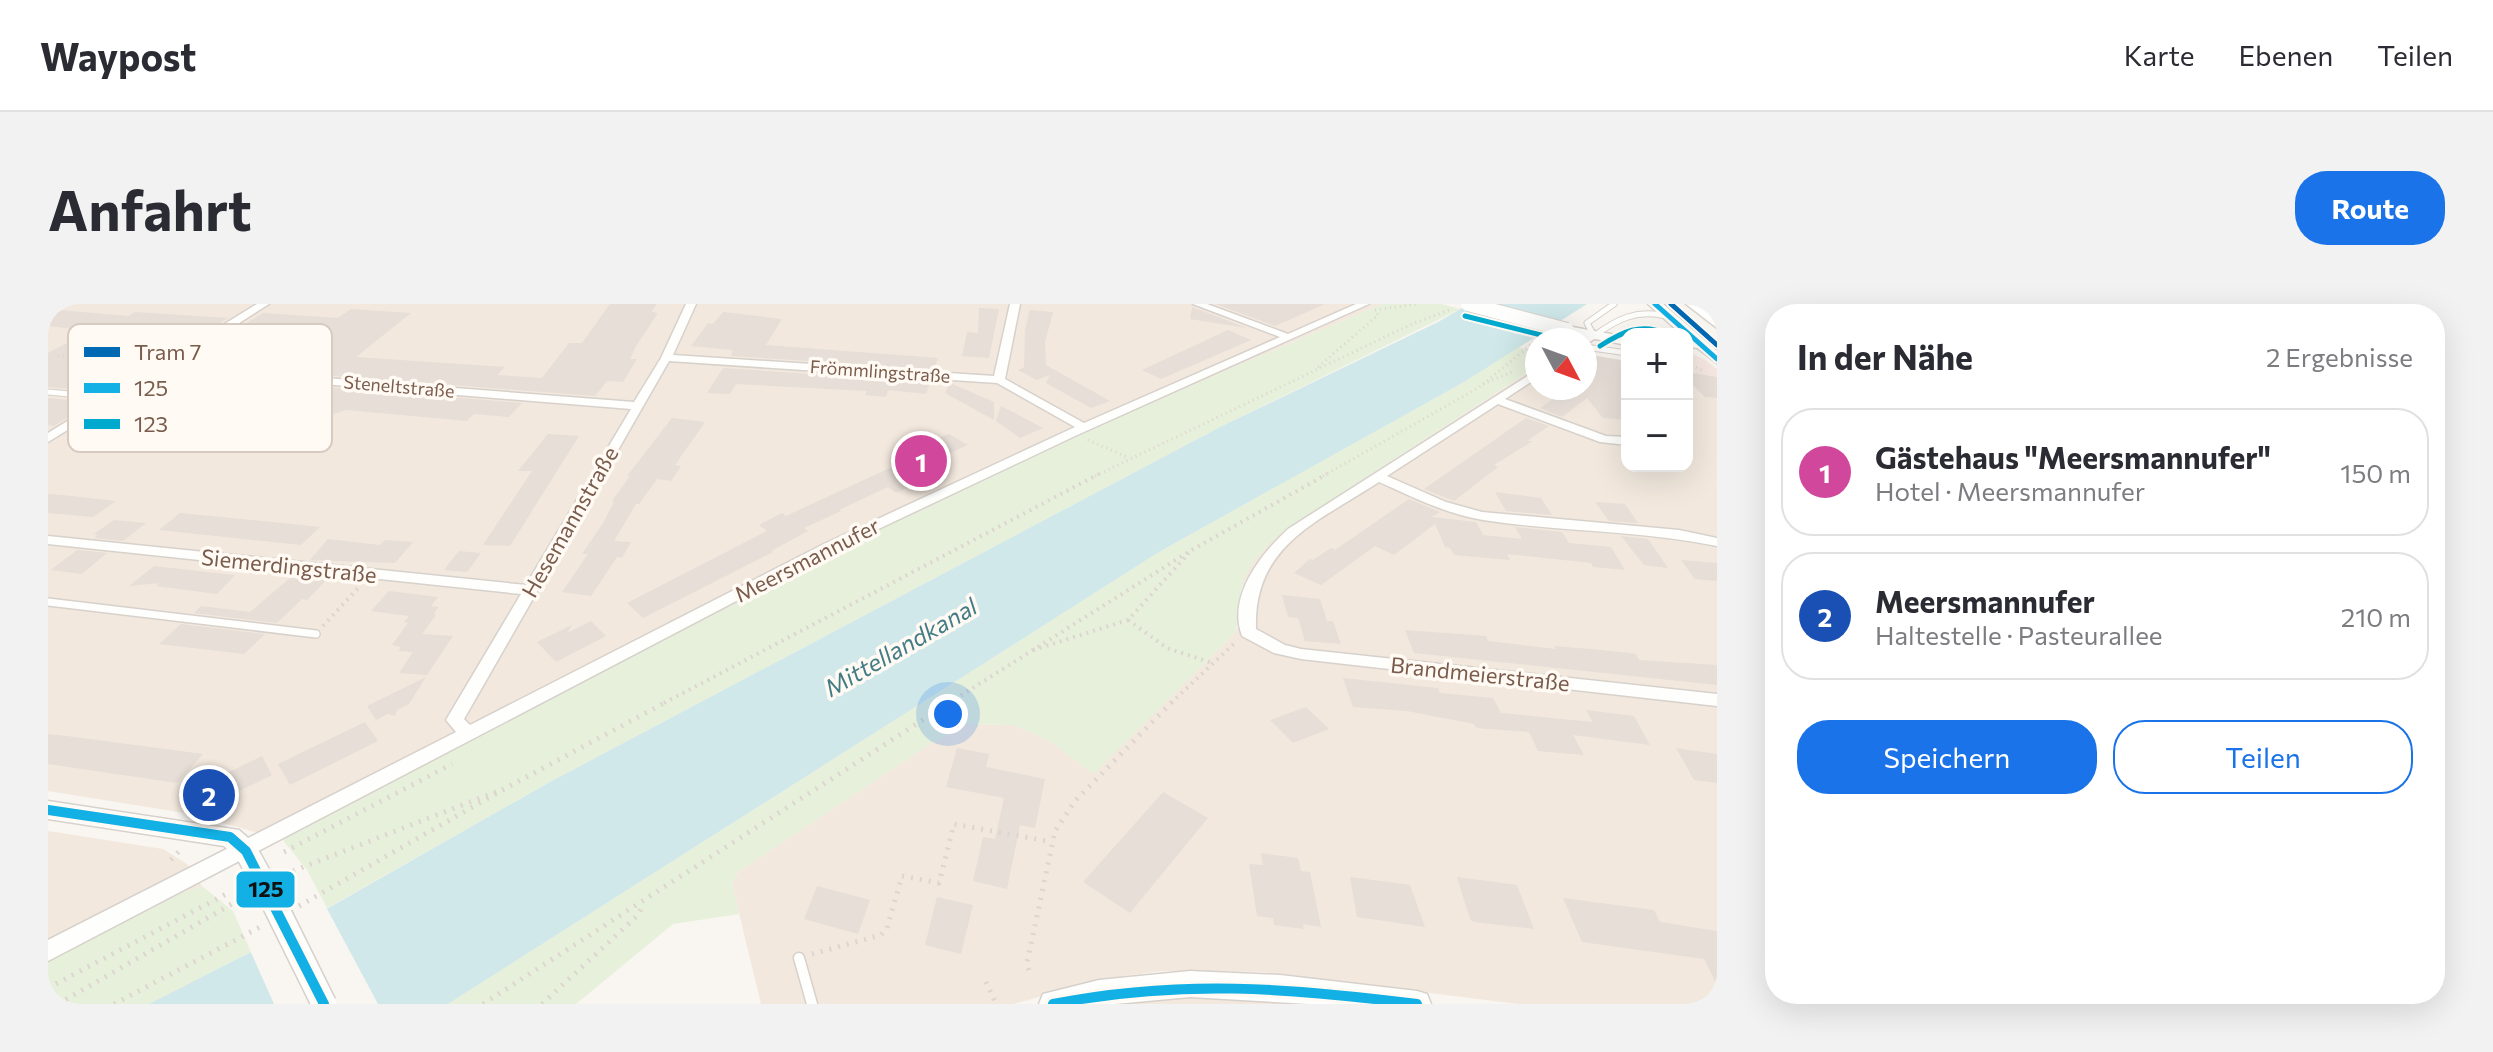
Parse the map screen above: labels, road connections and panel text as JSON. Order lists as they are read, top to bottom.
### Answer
{
  "streets": {
    "street": [
      "Frömmlingstraße",
      "Steneltstraße",
      "Hesemannstraße",
      "Meersmannufer",
      "Siemerdingstraße",
      "Brandmeierstraße"
    ]
  },
  "crossings": [
    ["Frömmlingstraße", "Hesemannstraße"],
    ["Frömmlingstraße", "Meersmannufer"],
    ["Steneltstraße", "Hesemannstraße"],
    ["Hesemannstraße", "Meersmannufer"],
    ["Hesemannstraße", "Siemerdingstraße"]
  ],
  "water": ["Mittellandkanal"],
  "lines": ["tram line 7", "transit line 125", "transit line 123"],
  "legend": ["Tram 7", "125", "123"],
  "north": "bottom right",
  "page": {
    "header": "Waypost",
    "nav": ["Karte", "Ebenen", "Teilen"],
    "buttons": [
      "Route",
      ["Speichern", "Teilen"]
    ],
    "title": "Anfahrt",
    "heading": ["In der Nähe", "2 Ergebnisse"],
    "map_buttons": ["+", "−"],
    "list": [
      {
        "mark": "1",
        "name": "Gästehaus \"Meersmannufer\"",
        "note": "Hotel · Meersmannufer",
        "value": "150 m"
      },
      {
        "mark": "2",
        "name": "Meersmannufer",
        "note": "Haltestelle · Pasteurallee",
        "value": "210 m"
      }
    ],
    "pins": ["1", "2"]
  }
}
